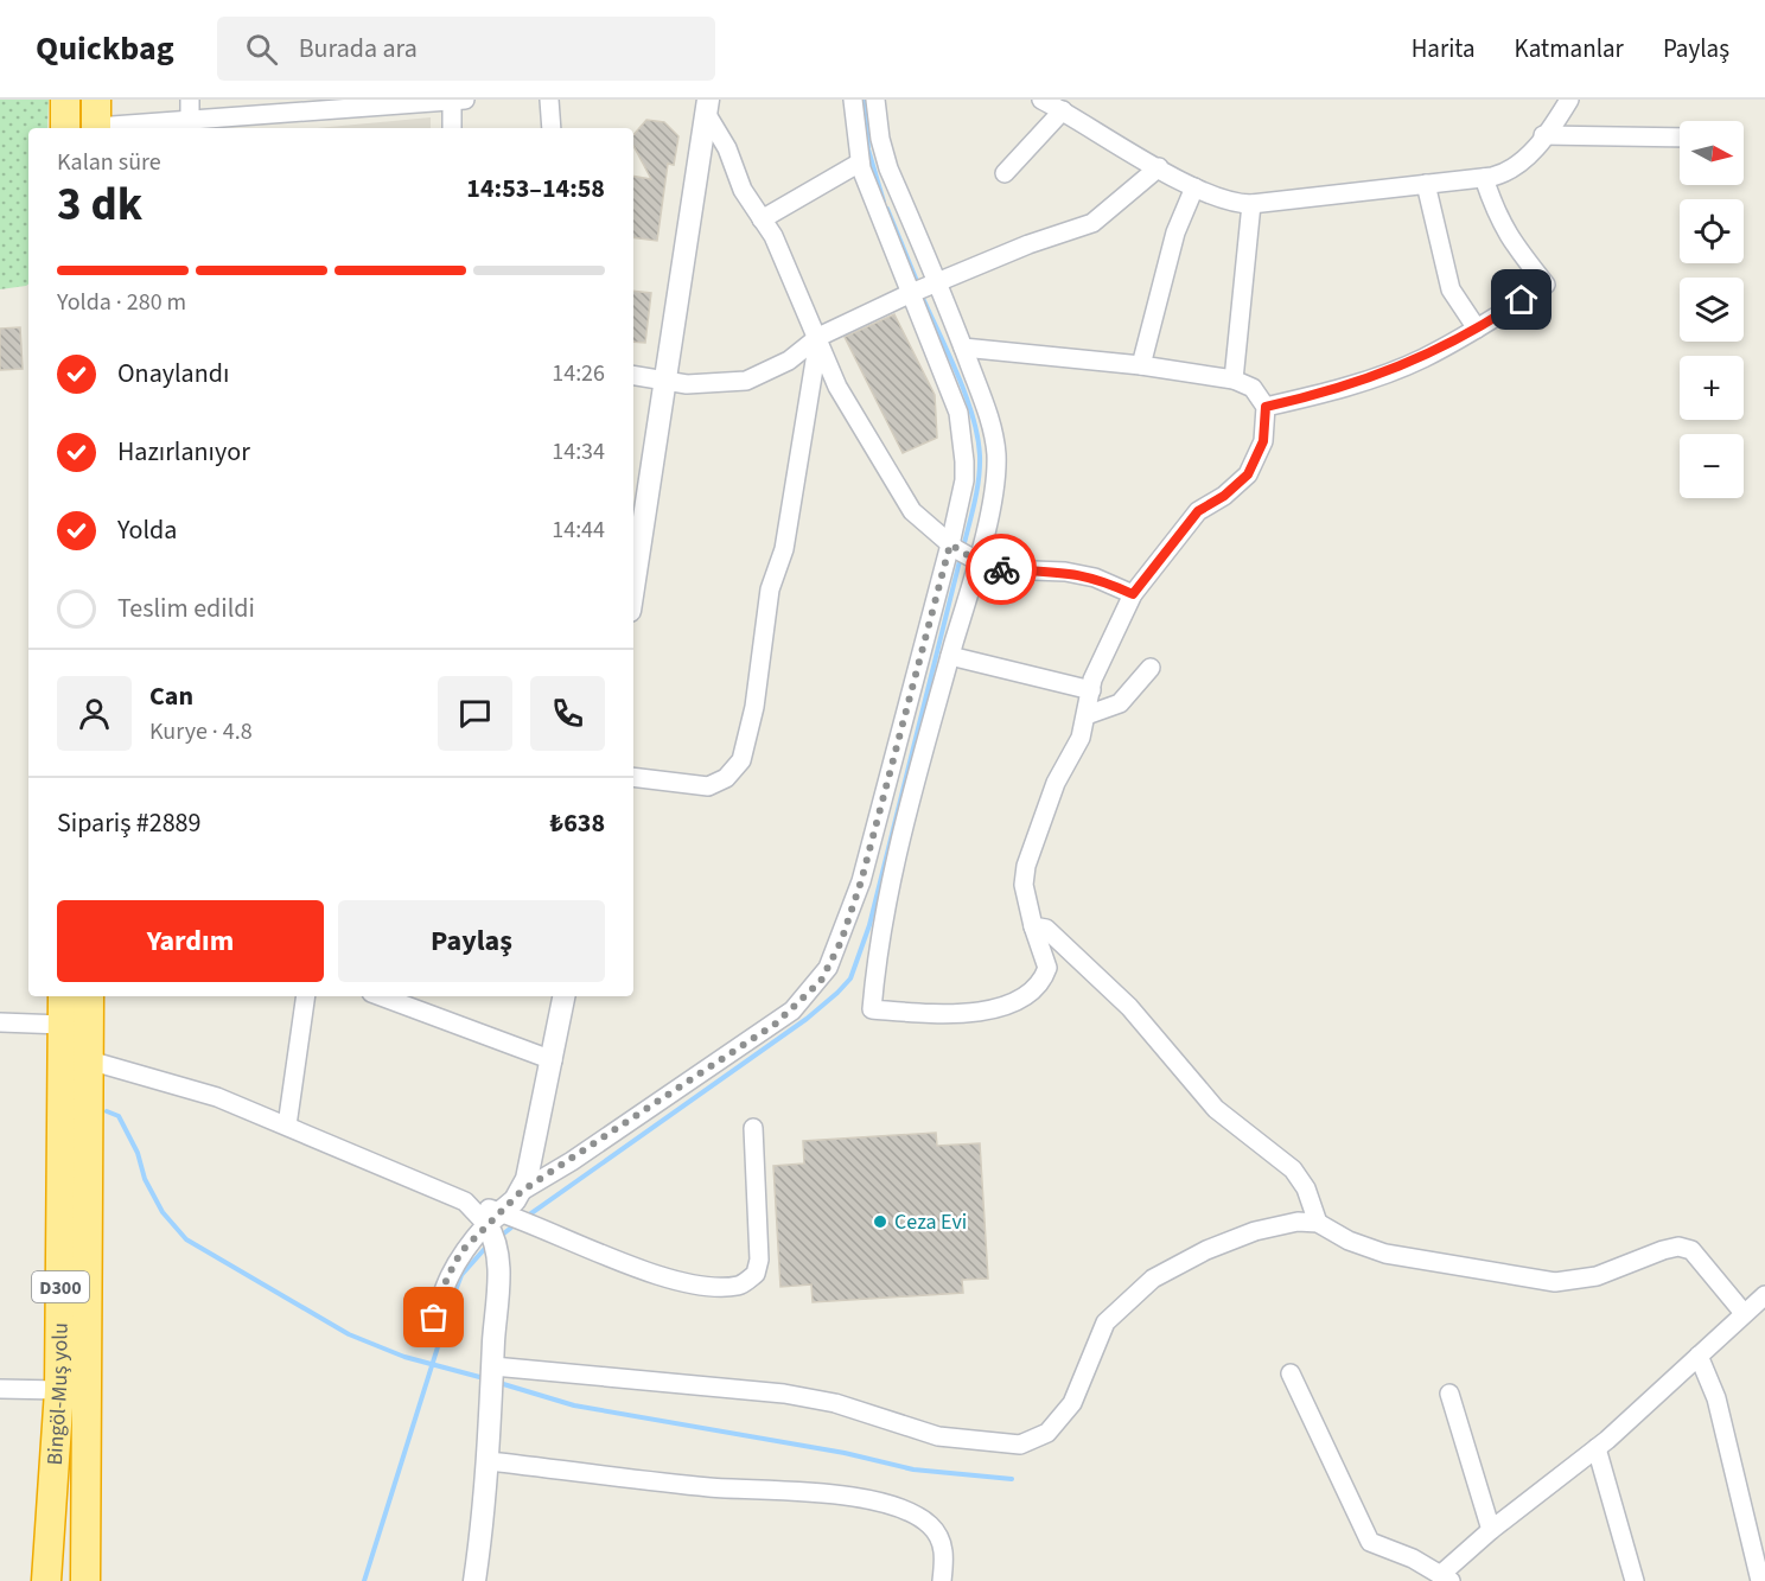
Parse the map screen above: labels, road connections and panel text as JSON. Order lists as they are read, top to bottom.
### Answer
{
  "streets": {
    "highway": ["D300", "Bingöl-Muş yolu"]
  },
  "places": ["Ceza Evi"],
  "north": "right",
  "page": {
    "header": "Quickbag",
    "search": "Burada ara",
    "nav": ["Harita", "Katmanlar", "Paylaş"],
    "map_buttons": ["+", "−"],
    "heading": ["3 dk", "Kalan süre", "14:53–14:58"],
    "panel": [
      "Can",
      "Kurye · 4.8",
      "Sipariş #2889",
      "₺638"
    ],
    "bar": "Yolda · 280 m",
    "list": [
      ["Onaylandı", "14:26"],
      ["Hazırlanıyor", "14:34"],
      ["Yolda", "14:44"],
      "Teslim edildi"
    ],
    "buttons": ["Yardım", "Paylaş"]
  }
}
